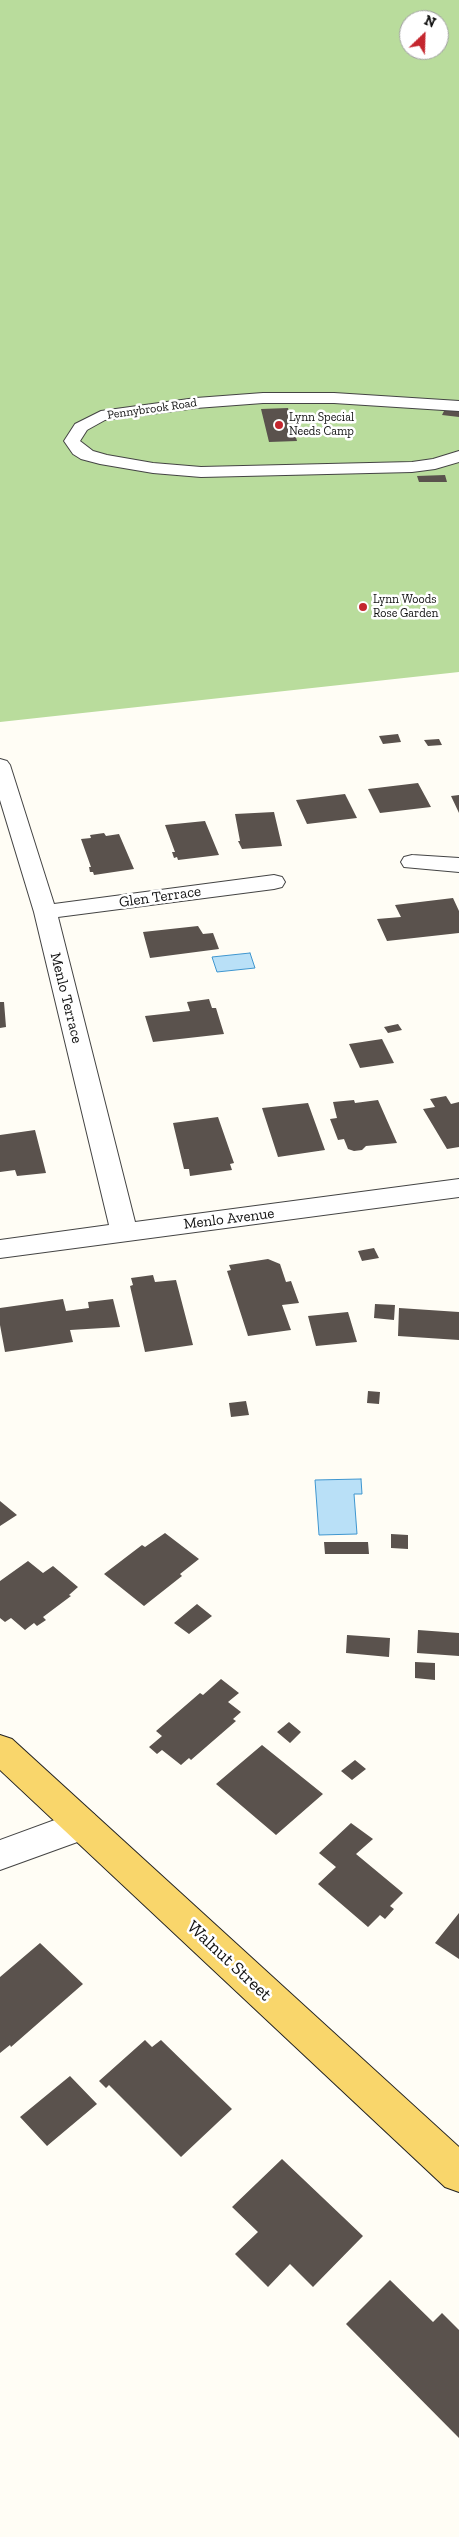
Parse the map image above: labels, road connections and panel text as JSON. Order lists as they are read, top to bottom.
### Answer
{
  "streets": {
    "main road": ["Walnut Street"],
    "street": [
      "Pennybrook Road",
      "Glen Terrace",
      "Menlo Terrace",
      "Menlo Avenue"
    ]
  },
  "crossings": [
    ["Glen Terrace", "Menlo Terrace"],
    ["Menlo Terrace", "Menlo Avenue"]
  ],
  "places": ["Lynn Special Needs Camp", "Lynn Woods Rose Garden"],
  "north": "top right"
}
